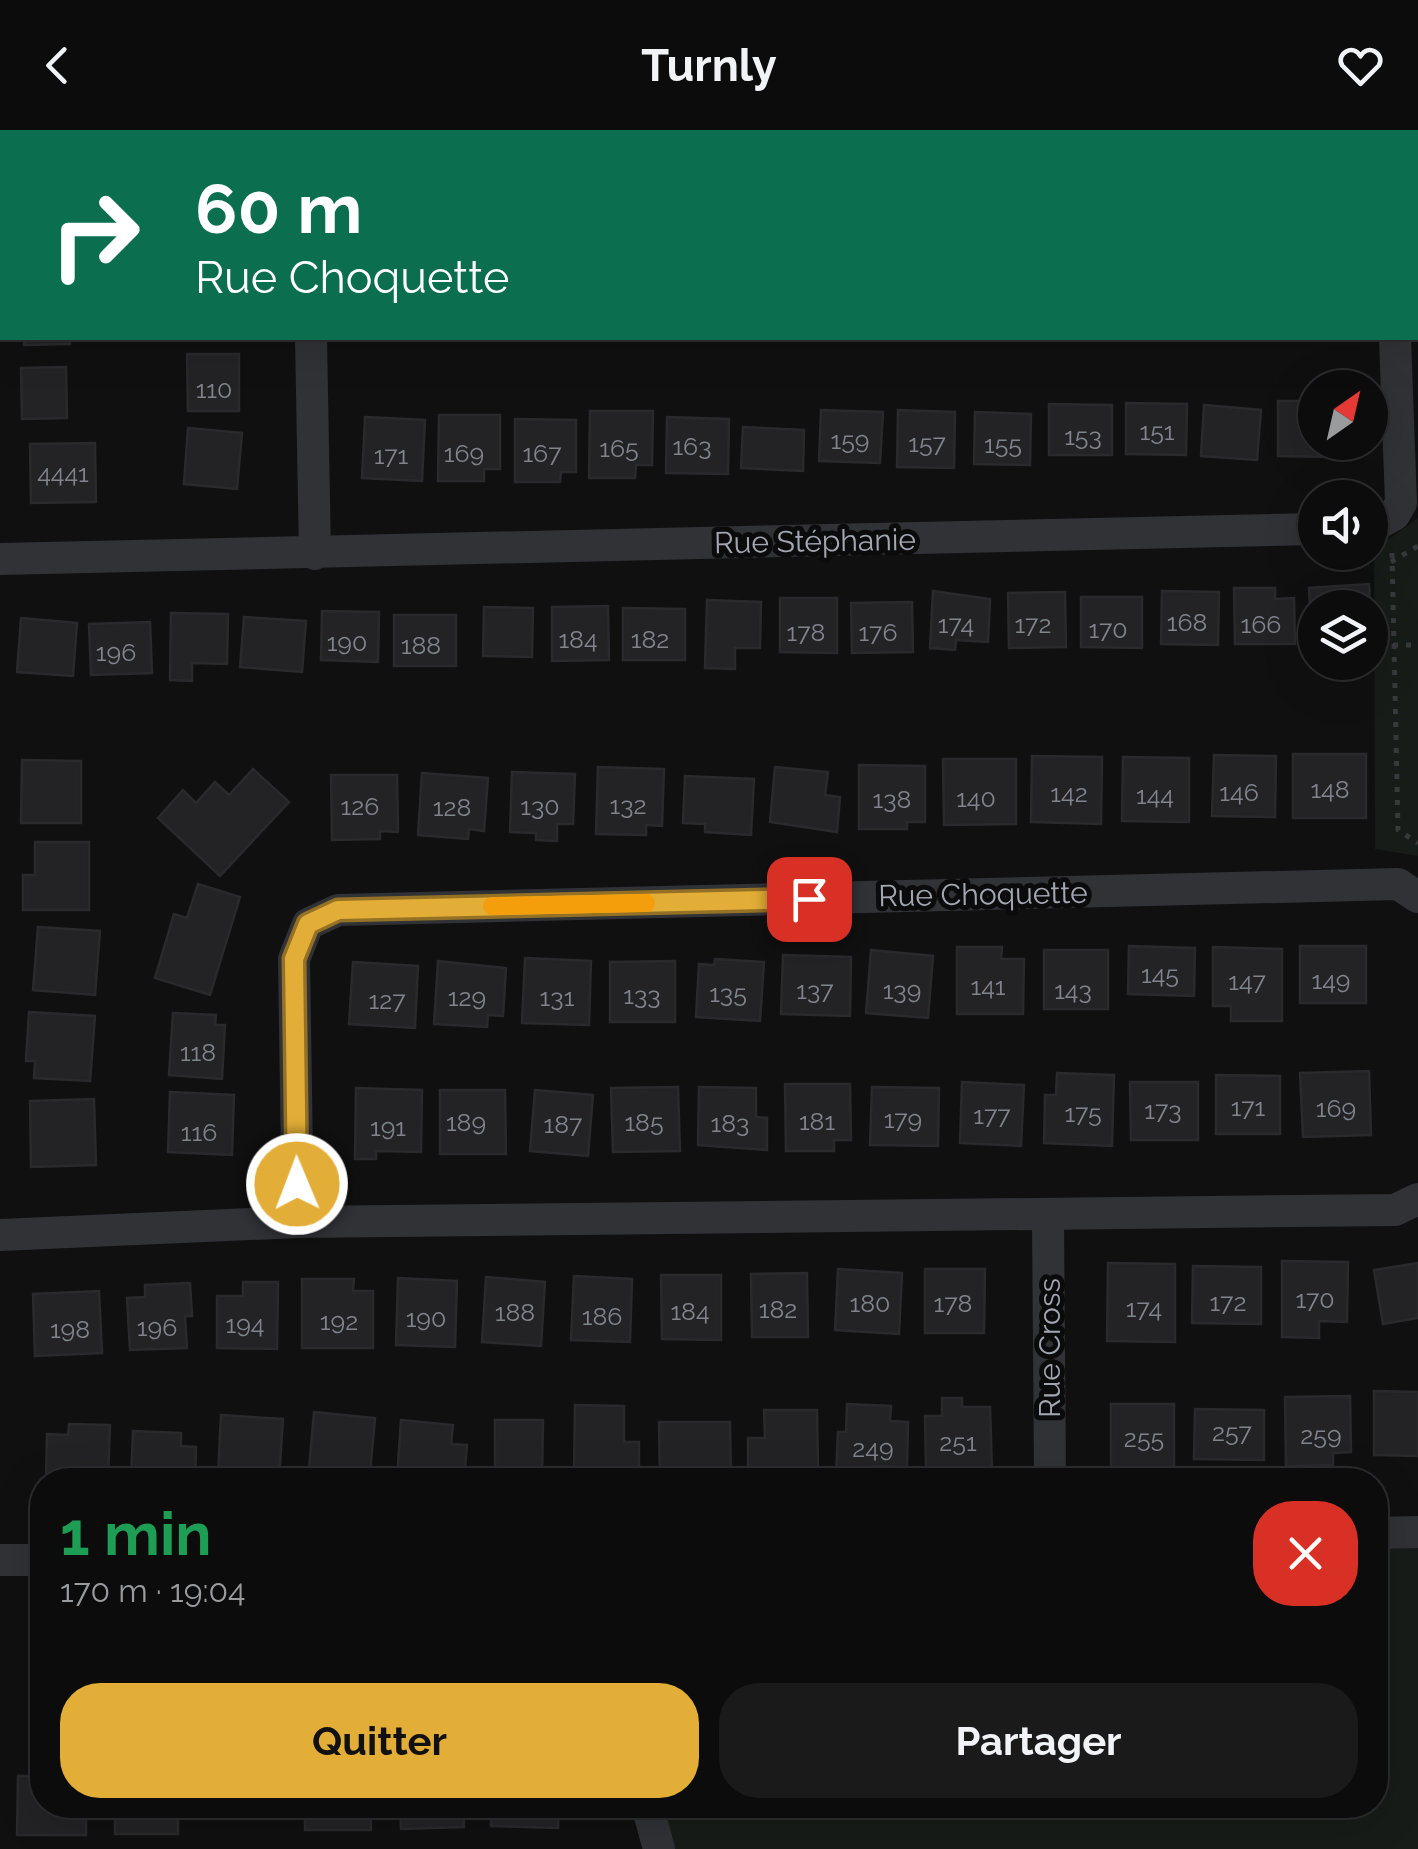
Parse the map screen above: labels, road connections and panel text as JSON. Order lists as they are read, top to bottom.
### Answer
{
  "streets": {
    "street": ["Rue Stéphanie", "Rue Choquette", "Rue Cross"]
  },
  "house_numbers": [
    "110",
    "151",
    "153",
    "159",
    "157",
    "155",
    "163",
    "165",
    "169",
    "167",
    "171",
    "4441",
    "168",
    "174",
    "172",
    "166",
    "170",
    "178",
    "176",
    "184",
    "182",
    "190",
    "188",
    "196",
    "148",
    "146",
    "142",
    "144",
    "140",
    "138",
    "132",
    "126",
    "130",
    "128",
    "145",
    "149",
    "147",
    "141",
    "137",
    "139",
    "143",
    "135",
    "133",
    "129",
    "131",
    "127",
    "118",
    "171",
    "169",
    "173",
    "175",
    "177",
    "179",
    "181",
    "189",
    "185",
    "183",
    "187",
    "191",
    "116",
    "170",
    "172",
    "180",
    "178",
    "174",
    "182",
    "184",
    "188",
    "186",
    "190",
    "192",
    "194",
    "196",
    "198",
    "257",
    "259",
    "255",
    "251",
    "249"
  ],
  "north": "top right",
  "page": {
    "header": "Turnly",
    "turn": ["60 m", "Rue Choquette"],
    "heading": ["1 min", "170 m · 19:04"],
    "buttons": ["Quitter", "Partager"]
  }
}
